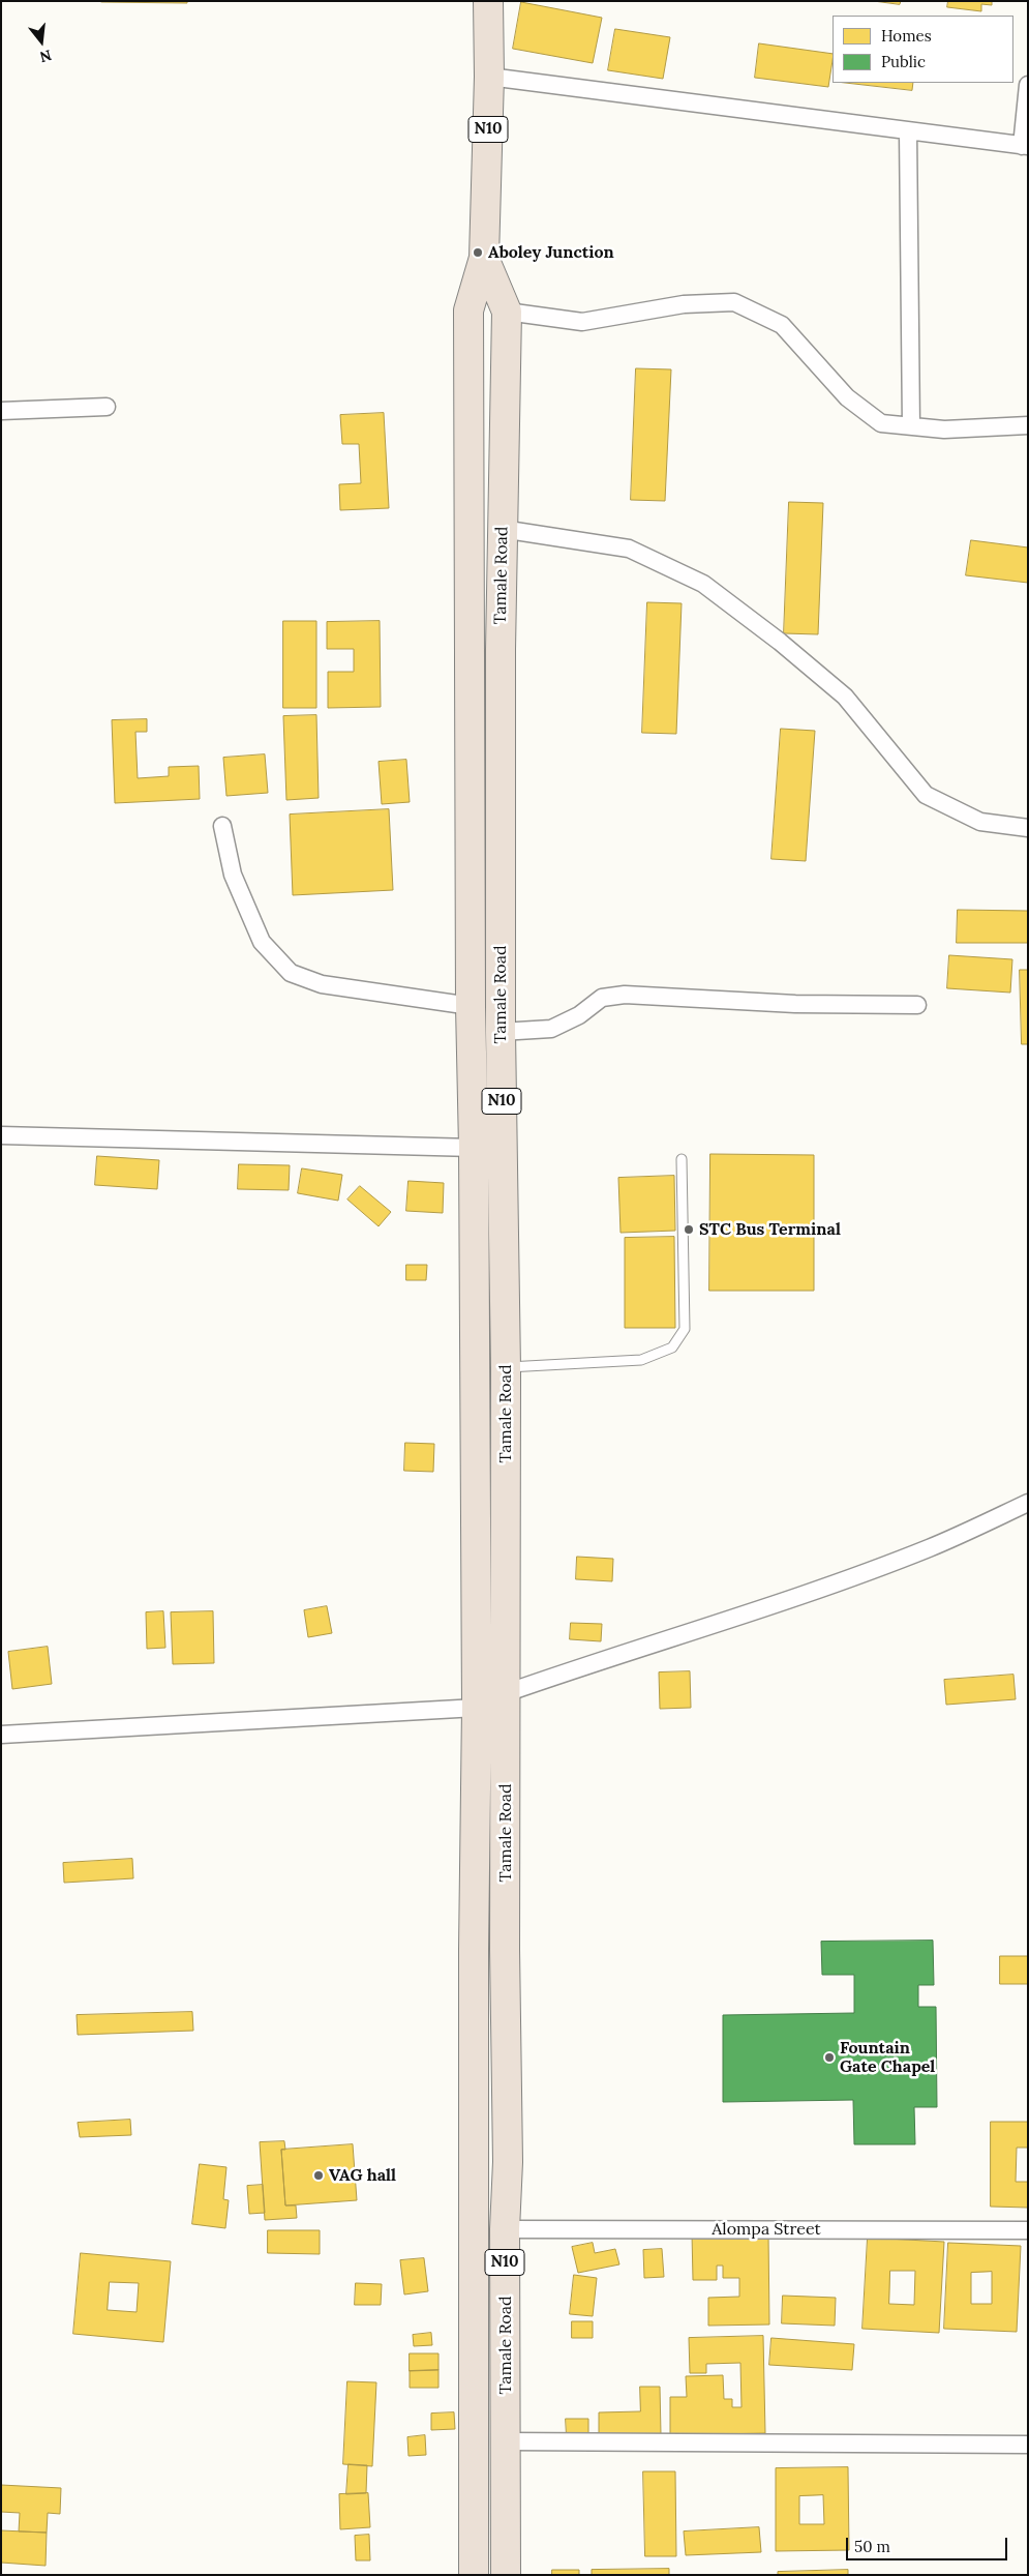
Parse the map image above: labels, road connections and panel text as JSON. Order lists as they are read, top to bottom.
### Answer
{
  "streets": {
    "highway": ["N10", "Tamale Road"],
    "street": ["Alompa Street"]
  },
  "crossings": [
    ["Tamale Road", "Alompa Street"]
  ],
  "places": [
    "Aboley Junction",
    "STC Bus Terminal",
    "Fountain Gate Chapel",
    "VAG hall"
  ],
  "legend": ["Homes", "Public"],
  "scale_bar": "50 m",
  "north": "bottom"
}
